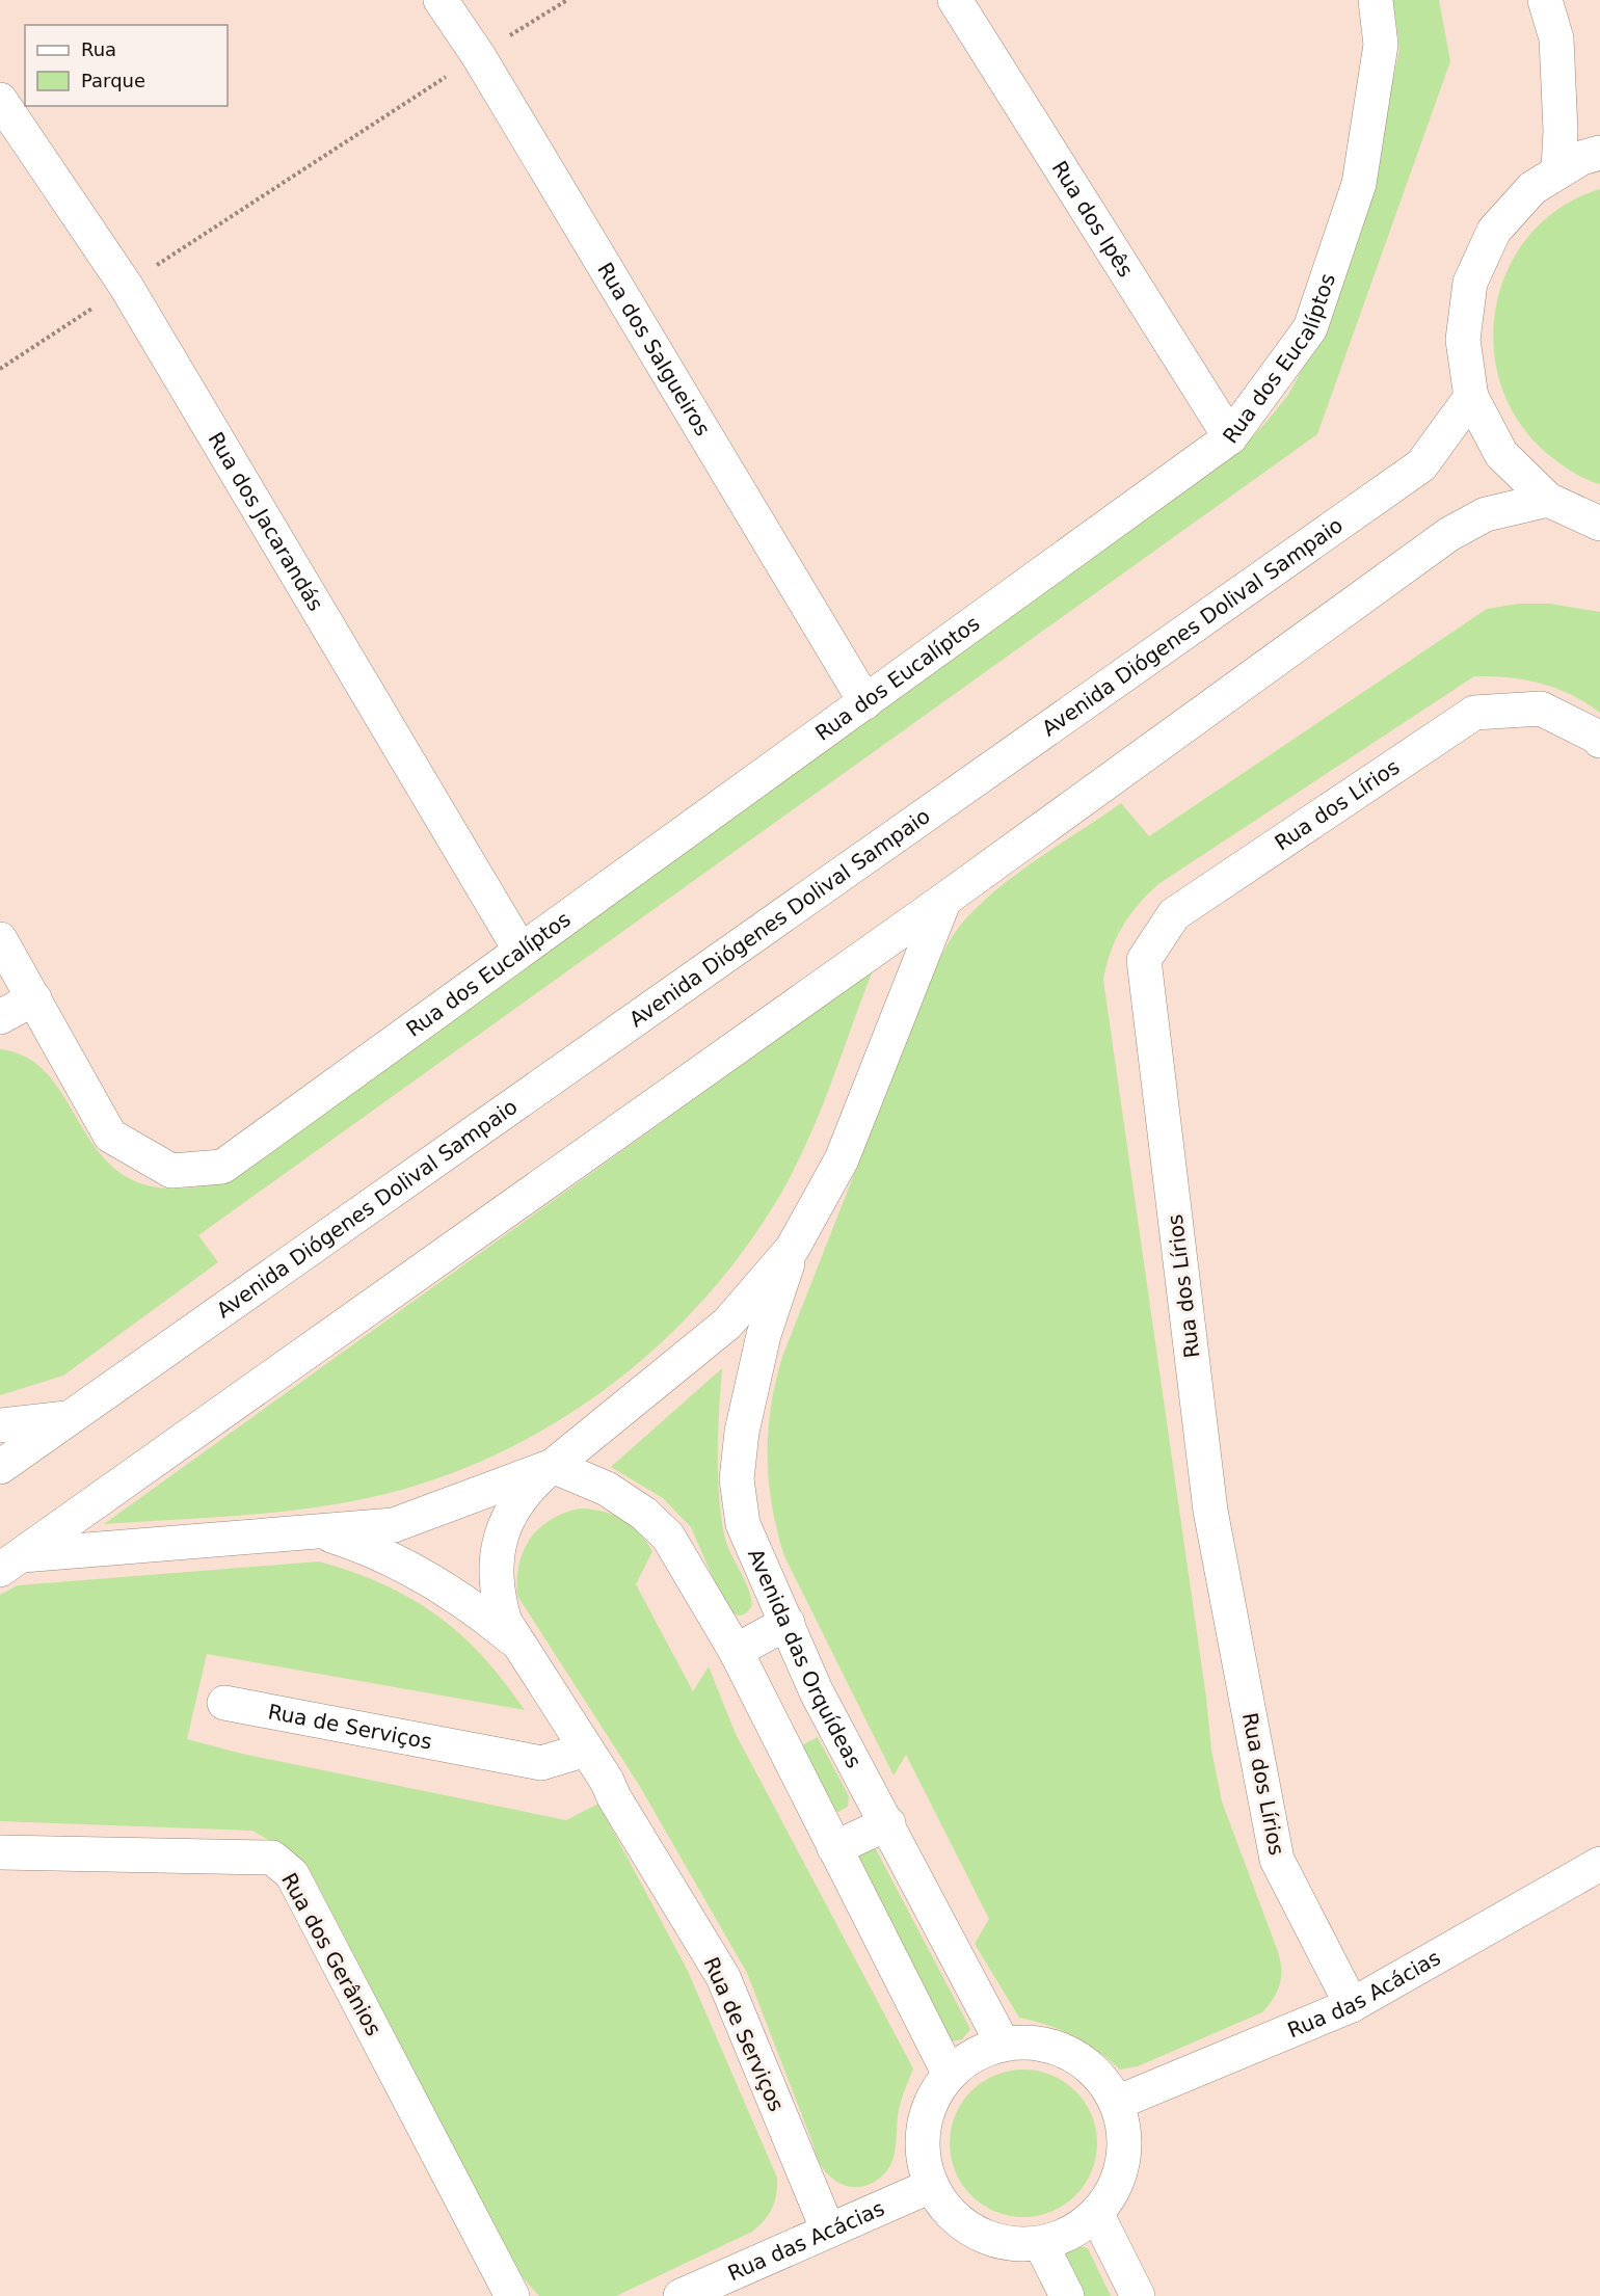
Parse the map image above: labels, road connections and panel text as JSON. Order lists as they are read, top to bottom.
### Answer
{
  "streets": {
    "street": [
      "Rua dos Ipês",
      "Rua dos Salgueiros",
      "Rua dos Eucalíptos",
      "Rua dos Jacarandás",
      "Avenida Diógenes Dolival Sampaio",
      "Rua dos Lírios",
      "Avenida das Orquídeas",
      "Rua de Serviços",
      "Rua dos Gerânios",
      "Rua das Acácias"
    ]
  },
  "crossings": [
    ["Rua dos Ipês", "Rua dos Eucalíptos"],
    ["Rua dos Salgueiros", "Rua dos Eucalíptos"],
    ["Rua dos Eucalíptos", "Rua dos Jacarandás"],
    ["Rua dos Lírios", "Rua das Acácias"],
    ["Avenida das Orquídeas", "Rua das Acácias"],
    ["Rua de Serviços", "Rua das Acácias"]
  ],
  "legend": ["Rua", "Parque"]
}
